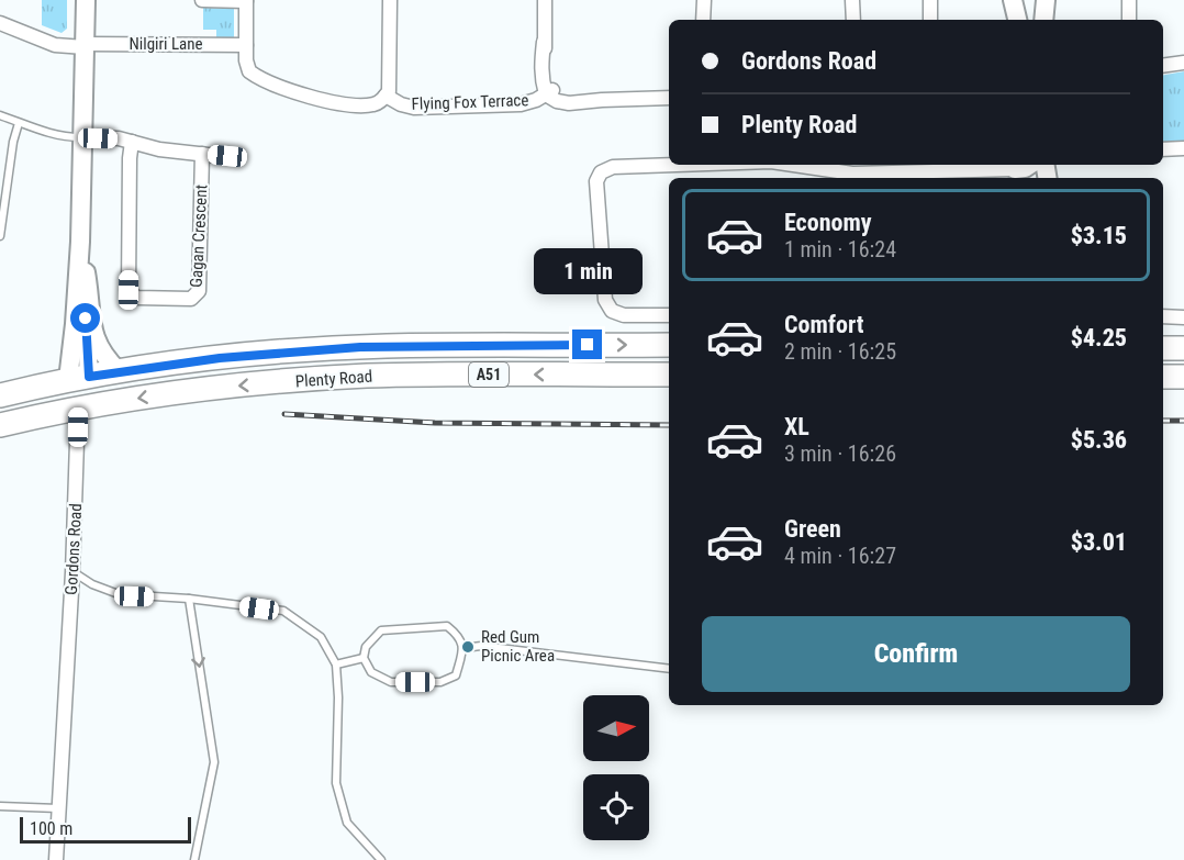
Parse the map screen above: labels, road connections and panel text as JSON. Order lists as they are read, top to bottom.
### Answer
{
  "streets": {
    "highway": ["A51", "Plenty Road", "Gordons Road"],
    "street": ["Nilgiri Lane", "Flying Fox Terrace", "Gagan Crescent"]
  },
  "crossings": [
    ["Nilgiri Lane", "Gordons Road"],
    ["Plenty Road", "Gordons Road"]
  ],
  "places": ["Red Gum Picnic Area"],
  "scale_bar": "100 m",
  "north": "right",
  "page": {
    "banner": ["Gordons Road", "Plenty Road"],
    "list": [
      {
        "name": "Economy",
        "note": "1 min · 16:24",
        "value": "$3.15"
      },
      {
        "name": "Comfort",
        "note": "2 min · 16:25",
        "value": "$4.25"
      },
      {
        "name": "XL",
        "note": "3 min · 16:26",
        "value": "$5.36"
      },
      {
        "name": "Green",
        "note": "4 min · 16:27",
        "value": "$3.01"
      }
    ],
    "bubble": "1 min",
    "buttons": "Confirm",
    "scale": "100 m"
  }
}
